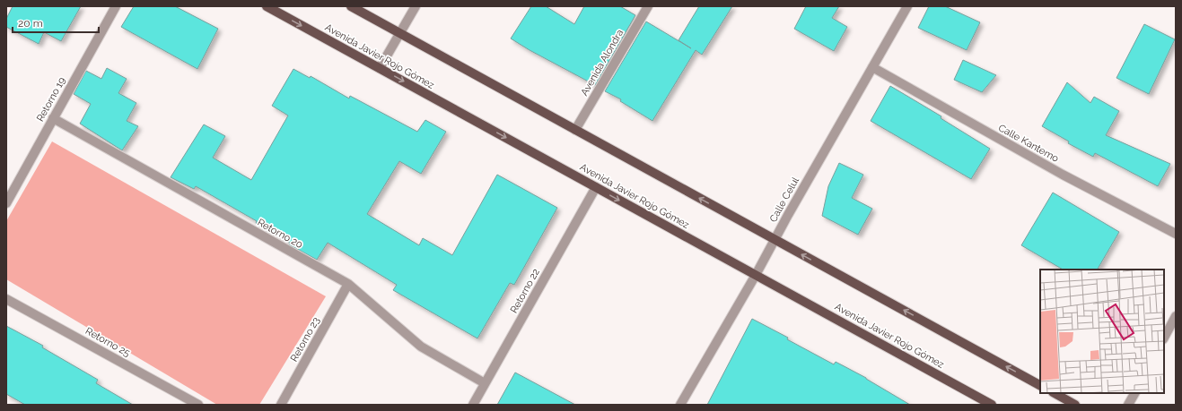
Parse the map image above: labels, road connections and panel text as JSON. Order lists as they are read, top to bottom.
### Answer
{
  "streets": {
    "main road": ["Avenida Javier Rojo Gómez"],
    "street": [
      "Avenida Alondra",
      "Retorno 19",
      "Calle Kantemo",
      "Calle Celul",
      "Retorno 20",
      "Retorno 22",
      "Retorno 23",
      "Retorno 25"
    ]
  },
  "crossings": [
    ["Avenida Javier Rojo Gómez", "Calle Celul"],
    ["Avenida Javier Rojo Gómez", "Retorno 22"],
    ["Retorno 19", "Retorno 20"],
    ["Calle Kantemo", "Calle Celul"],
    ["Retorno 20", "Retorno 22"],
    ["Retorno 20", "Retorno 23"]
  ],
  "scale_bar": "20 m"
}
